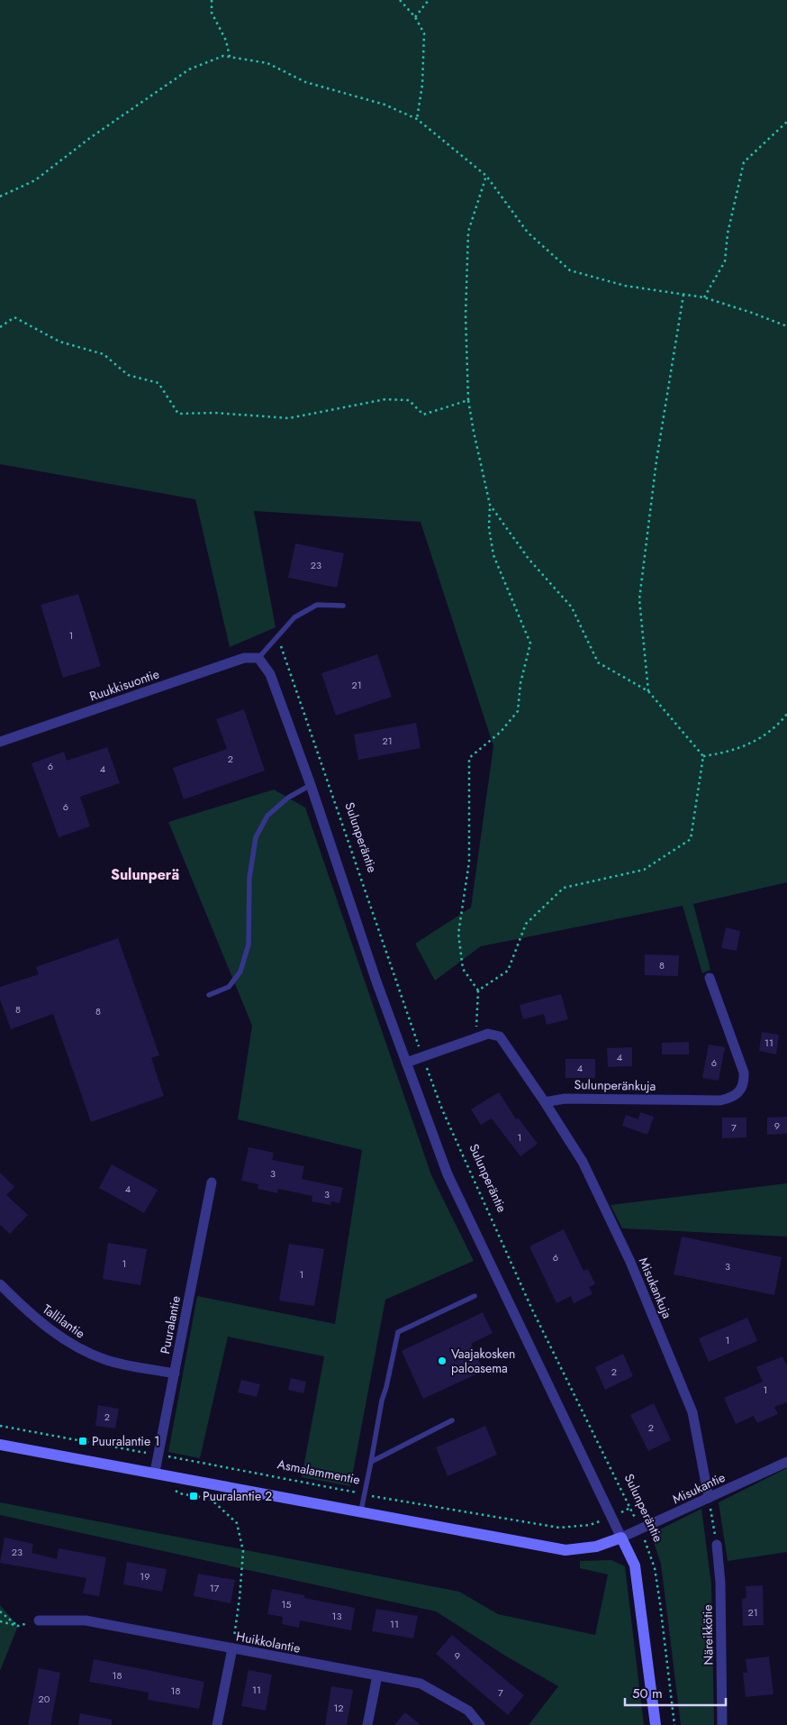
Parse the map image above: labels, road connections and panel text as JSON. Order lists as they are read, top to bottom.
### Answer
{
  "streets": {
    "street": [
      "Ruukkisuontie",
      "Sulunperänkuja",
      "Misukankuja",
      "Tallilantie",
      "Puuralantie",
      "Misukantie",
      "Näreikkötie",
      "Huikkolantie"
    ],
    "path": ["Sulunperäntie", "Asmalammentie"]
  },
  "crossings": [
    ["Sulunperäntie", "Asmalammentie"],
    ["Sulunperäntie", "Misukantie"],
    ["Sulunperänkuja", "Misukankuja"],
    ["Misukankuja", "Misukantie"],
    ["Tallilantie", "Puuralantie"],
    ["Puuralantie", "Asmalammentie"]
  ],
  "districts": ["Sulunperä"],
  "places": {
    "other": ["Vaajakosken paloasema"],
    "transit": ["Puuralantie 1", "Puuralantie 2"]
  },
  "house_numbers": [
    "23",
    "1",
    "21",
    "21",
    "2",
    "6",
    "4",
    "6",
    "8",
    "8",
    "8",
    "11",
    "4",
    "6",
    "4",
    "9",
    "7",
    "1",
    "3",
    "4",
    "3",
    "6",
    "1",
    "3",
    "1",
    "1",
    "2",
    "1",
    "2",
    "2",
    "23",
    "19",
    "17",
    "15",
    "21",
    "13",
    "11",
    "9",
    "18",
    "11",
    "18",
    "7",
    "20",
    "12"
  ],
  "scale_bar": "50 m"
}
